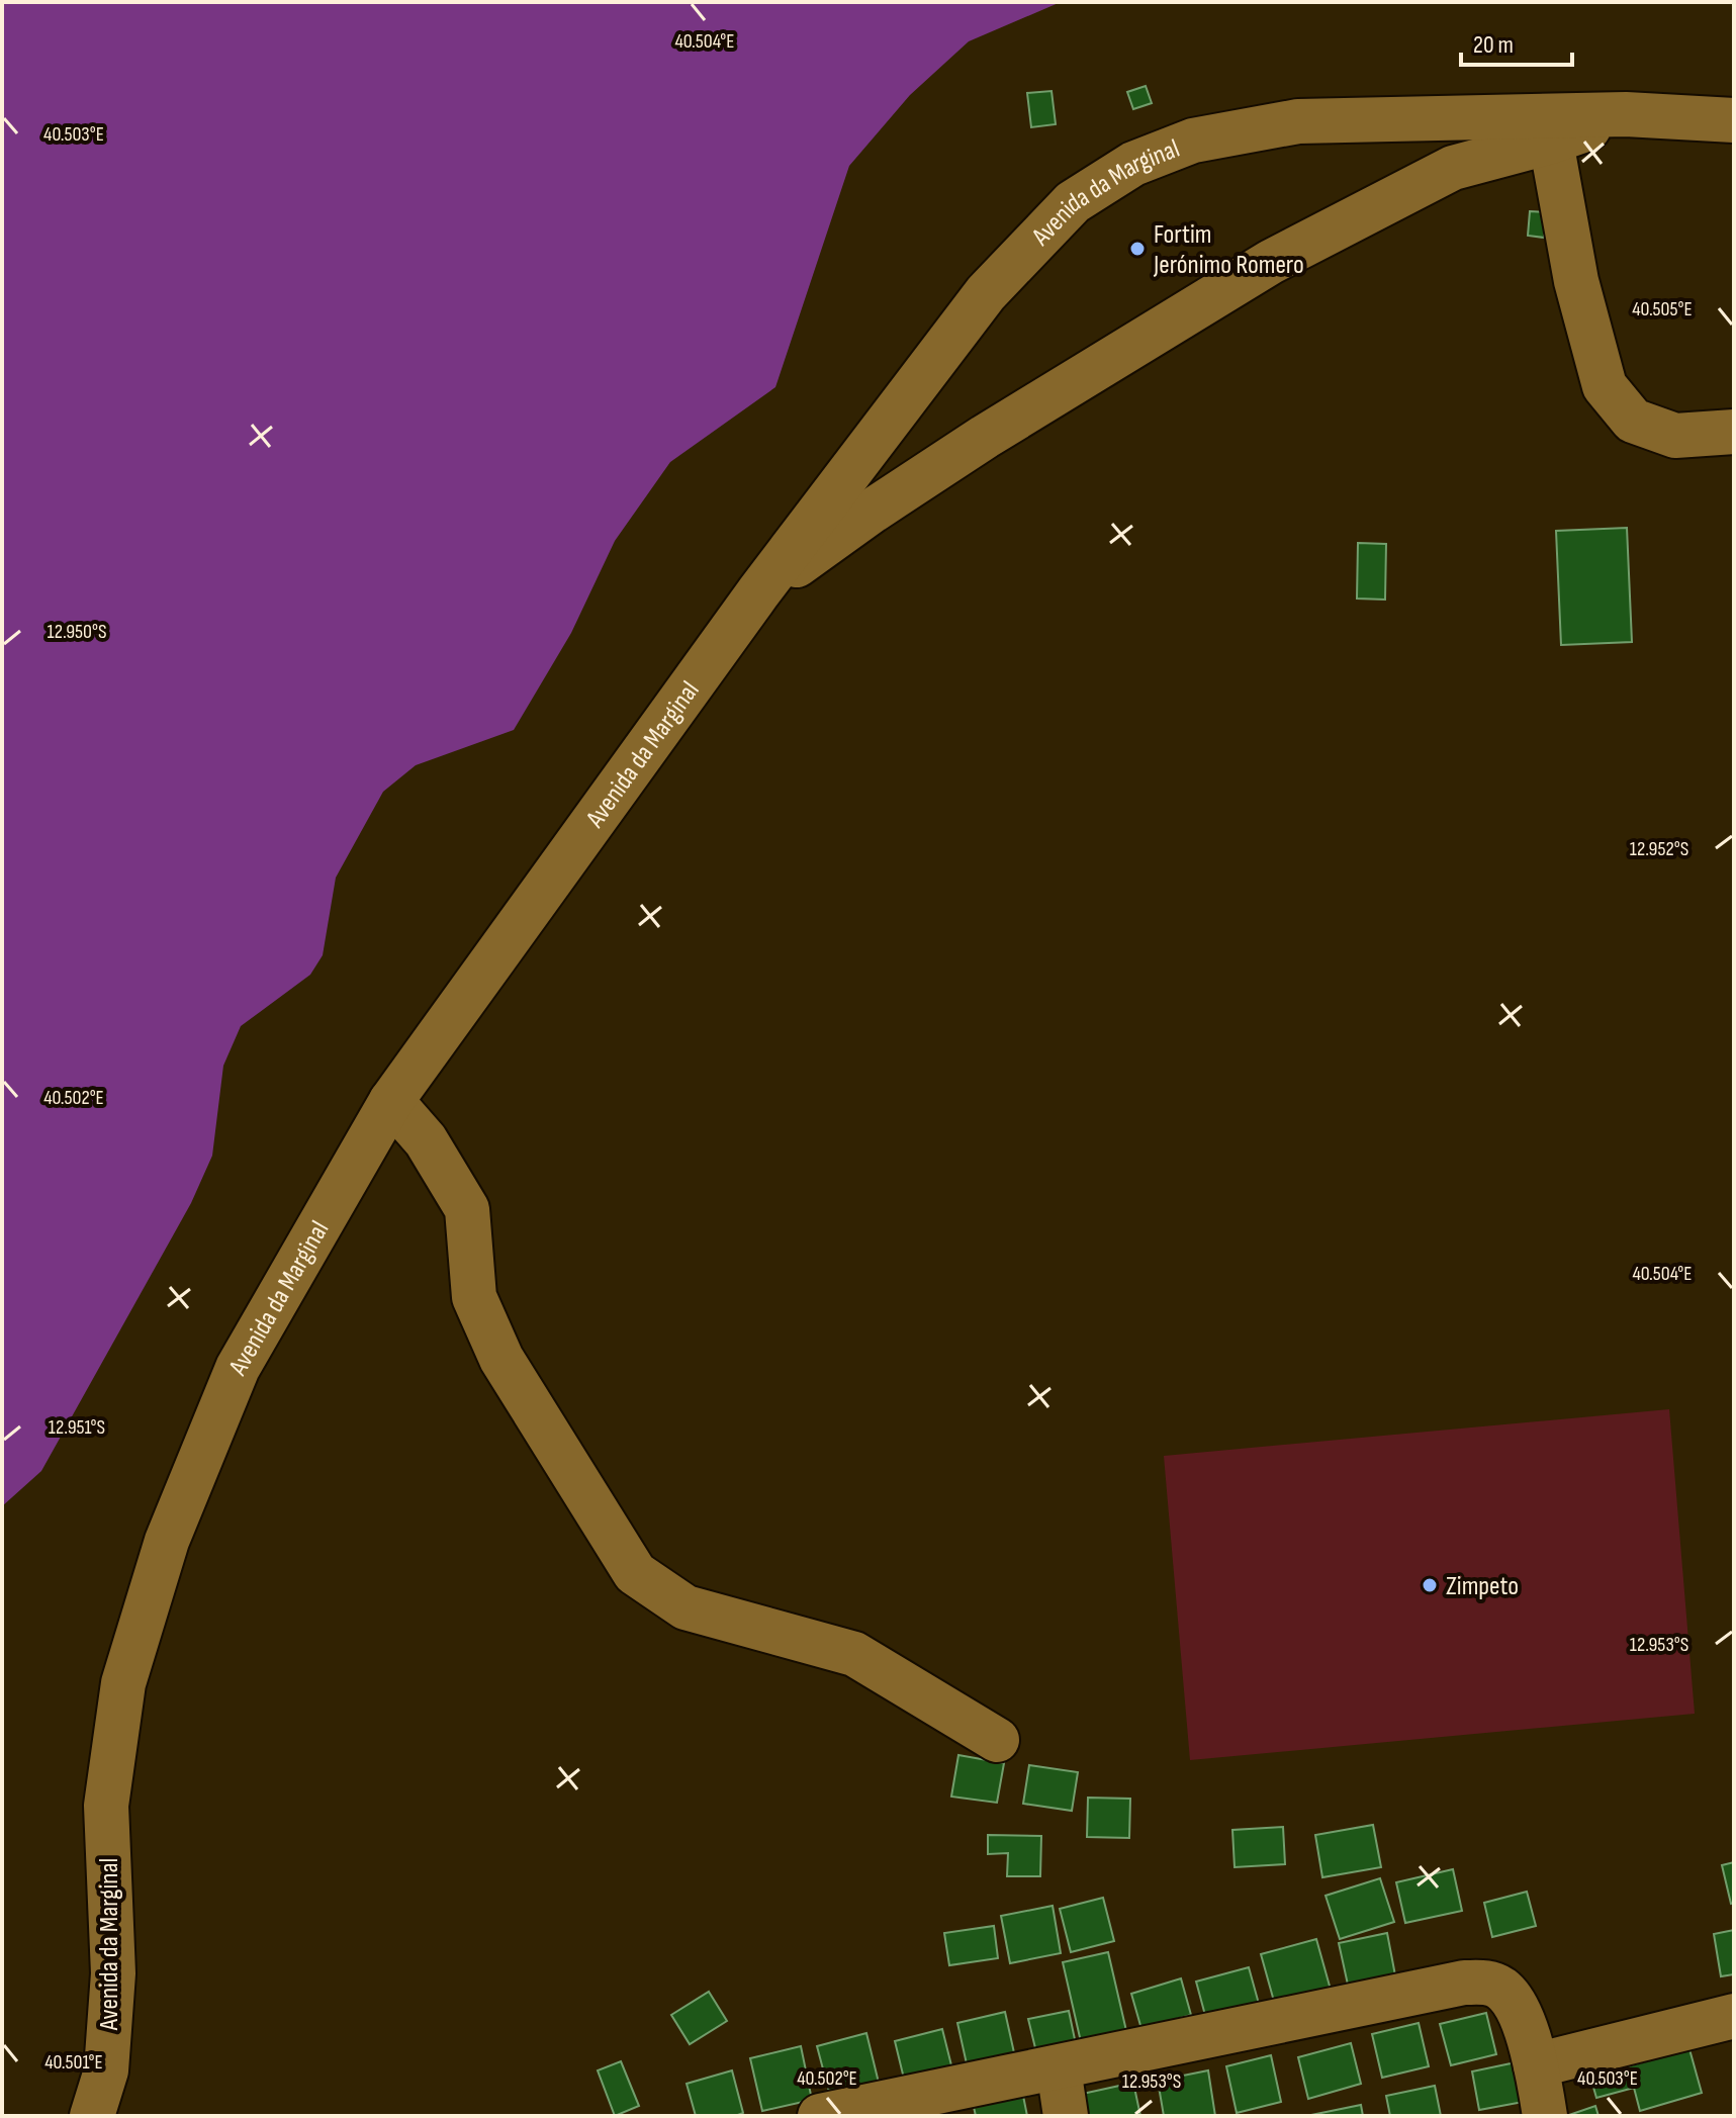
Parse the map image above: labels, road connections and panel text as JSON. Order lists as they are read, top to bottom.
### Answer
{
  "streets": {
    "street": ["Avenida da Marginal"]
  },
  "places": ["Fortim Jerónimo Romero", "Zimpeto"],
  "scale_bar": "20 m",
  "coordinates": [
    "40.504°E",
    "40.503°E",
    "40.505°E",
    "12.950°S",
    "12.952°S",
    "40.502°E",
    "12.951°S",
    "12.953°S",
    "40.501°E"
  ]
}
